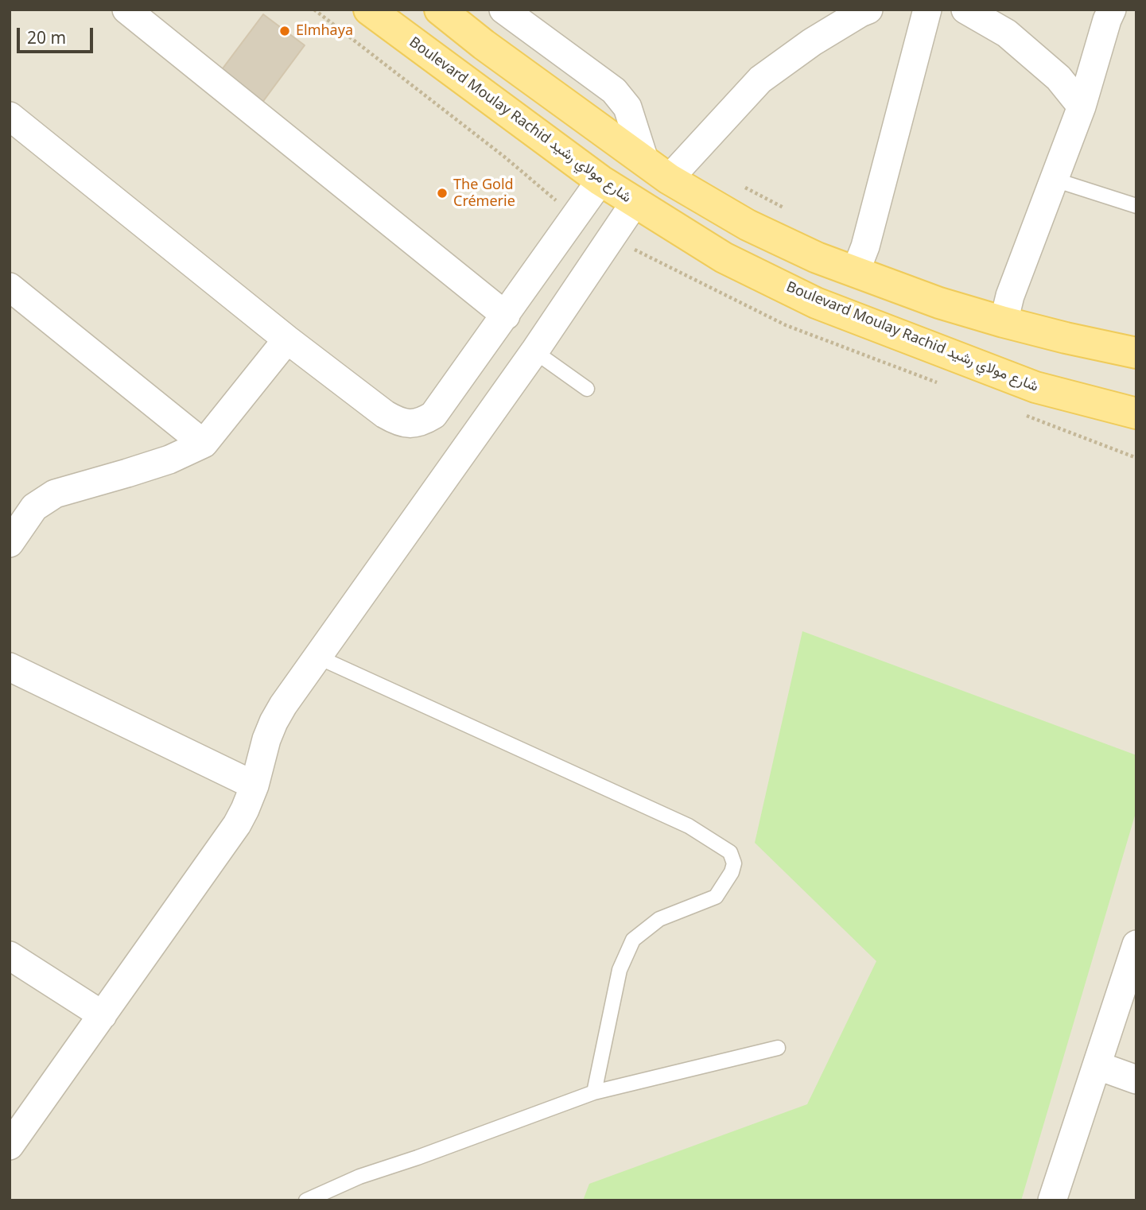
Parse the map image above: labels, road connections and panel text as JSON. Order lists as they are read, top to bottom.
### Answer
{
  "streets": {
    "main road": ["Boulevard Moulay Rachid شارع مولاي رشيد"]
  },
  "places": ["Elmhaya", "The Gold Crémerie"],
  "scale_bar": "20 m"
}
